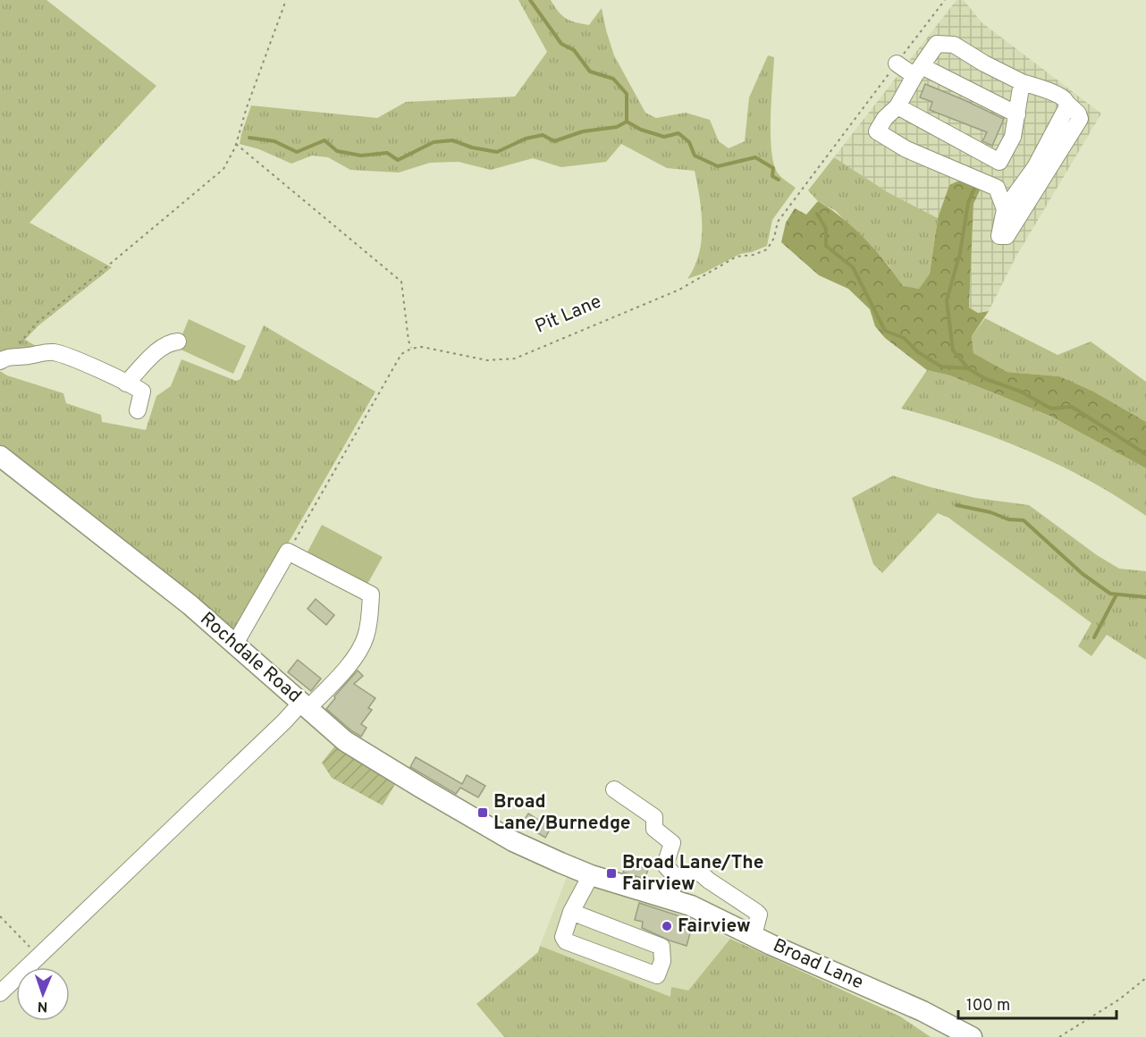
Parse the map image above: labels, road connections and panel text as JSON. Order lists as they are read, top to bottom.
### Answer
{
  "streets": {
    "main road": ["Rochdale Road", "Broad Lane"],
    "path": ["Pit Lane"]
  },
  "crossings": [
    ["Rochdale Road", "Broad Lane"]
  ],
  "places": {
    "transit": ["Broad Lane/Burnedge", "Broad Lane/The Fairview"],
    "other": ["Fairview"]
  },
  "scale_bar": "100 m",
  "north": "bottom"
}
